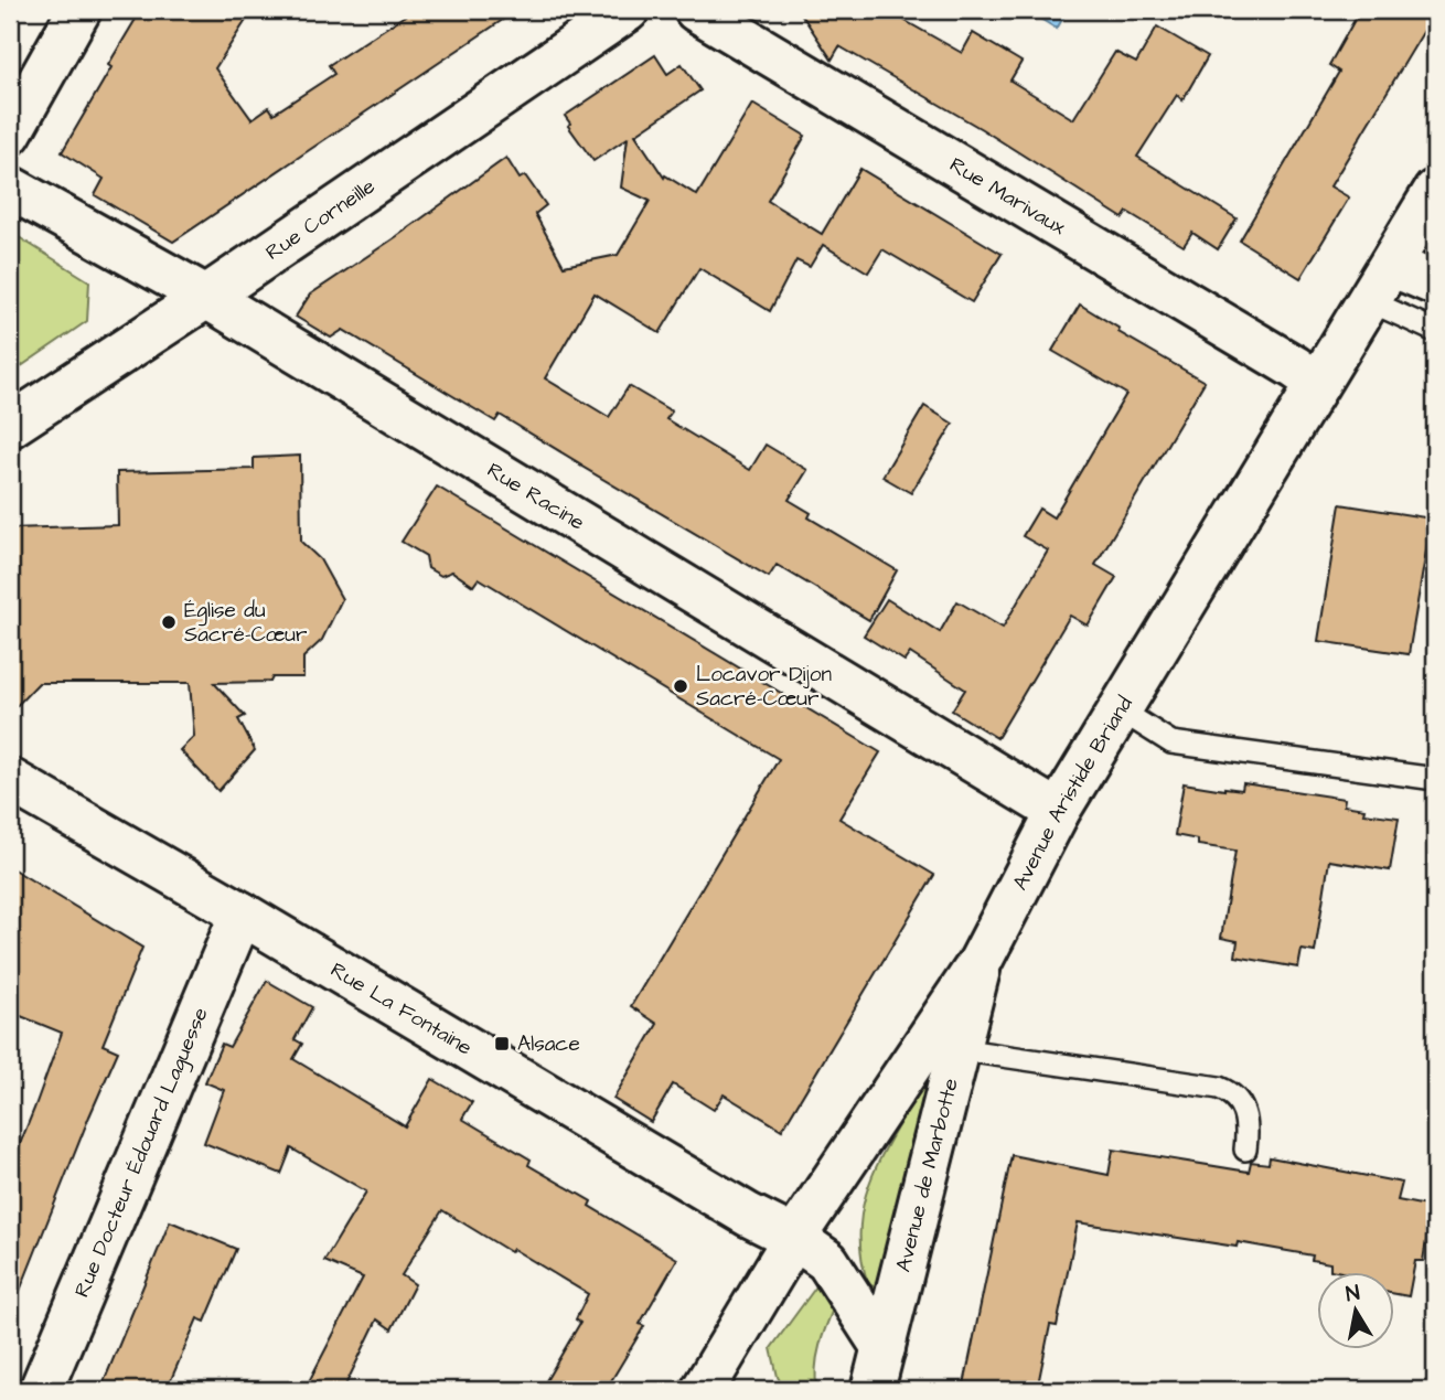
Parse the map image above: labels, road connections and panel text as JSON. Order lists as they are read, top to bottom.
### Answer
{
  "streets": {
    "street": [
      "Rue Marivaux",
      "Rue Corneille",
      "Rue Racine",
      "Avenue Aristide Briand",
      "Rue La Fontaine",
      "Rue Docteur Édouard Laguesse",
      "Avenue de Marbotte"
    ]
  },
  "crossings": [
    ["Rue Marivaux", "Avenue Aristide Briand"],
    ["Rue Corneille", "Rue Racine"],
    ["Rue Racine", "Avenue Aristide Briand"],
    ["Avenue Aristide Briand", "Rue La Fontaine"],
    ["Avenue Aristide Briand", "Avenue de Marbotte"],
    ["Rue La Fontaine", "Rue Docteur Édouard Laguesse"],
    ["Rue La Fontaine", "Avenue de Marbotte"]
  ],
  "places": {
    "other": ["Église du Sacré-Cœur", "Locavor Dijon Sacré-Cœur"],
    "transit": ["Alsace"]
  },
  "north": "top"
}
